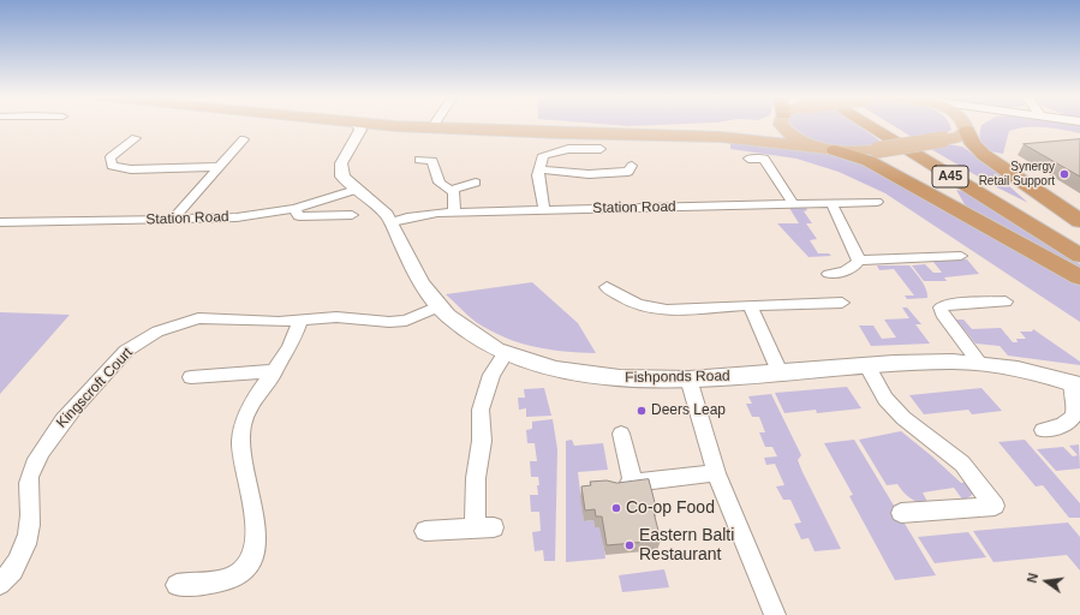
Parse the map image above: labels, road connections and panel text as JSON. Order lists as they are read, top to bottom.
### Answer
{
  "streets": {
    "highway": ["A45"],
    "street": ["Station Road", "Fishponds Road", "Kingscroft Court"]
  },
  "crossings": [
    ["Station Road", "Fishponds Road"],
    ["Fishponds Road", "Kingscroft Court"]
  ],
  "places": [
    "Synergy Retail Support",
    "Deers Leap",
    "Co-op Food",
    "Eastern Balti Restaurant"
  ],
  "north": "left"
}
